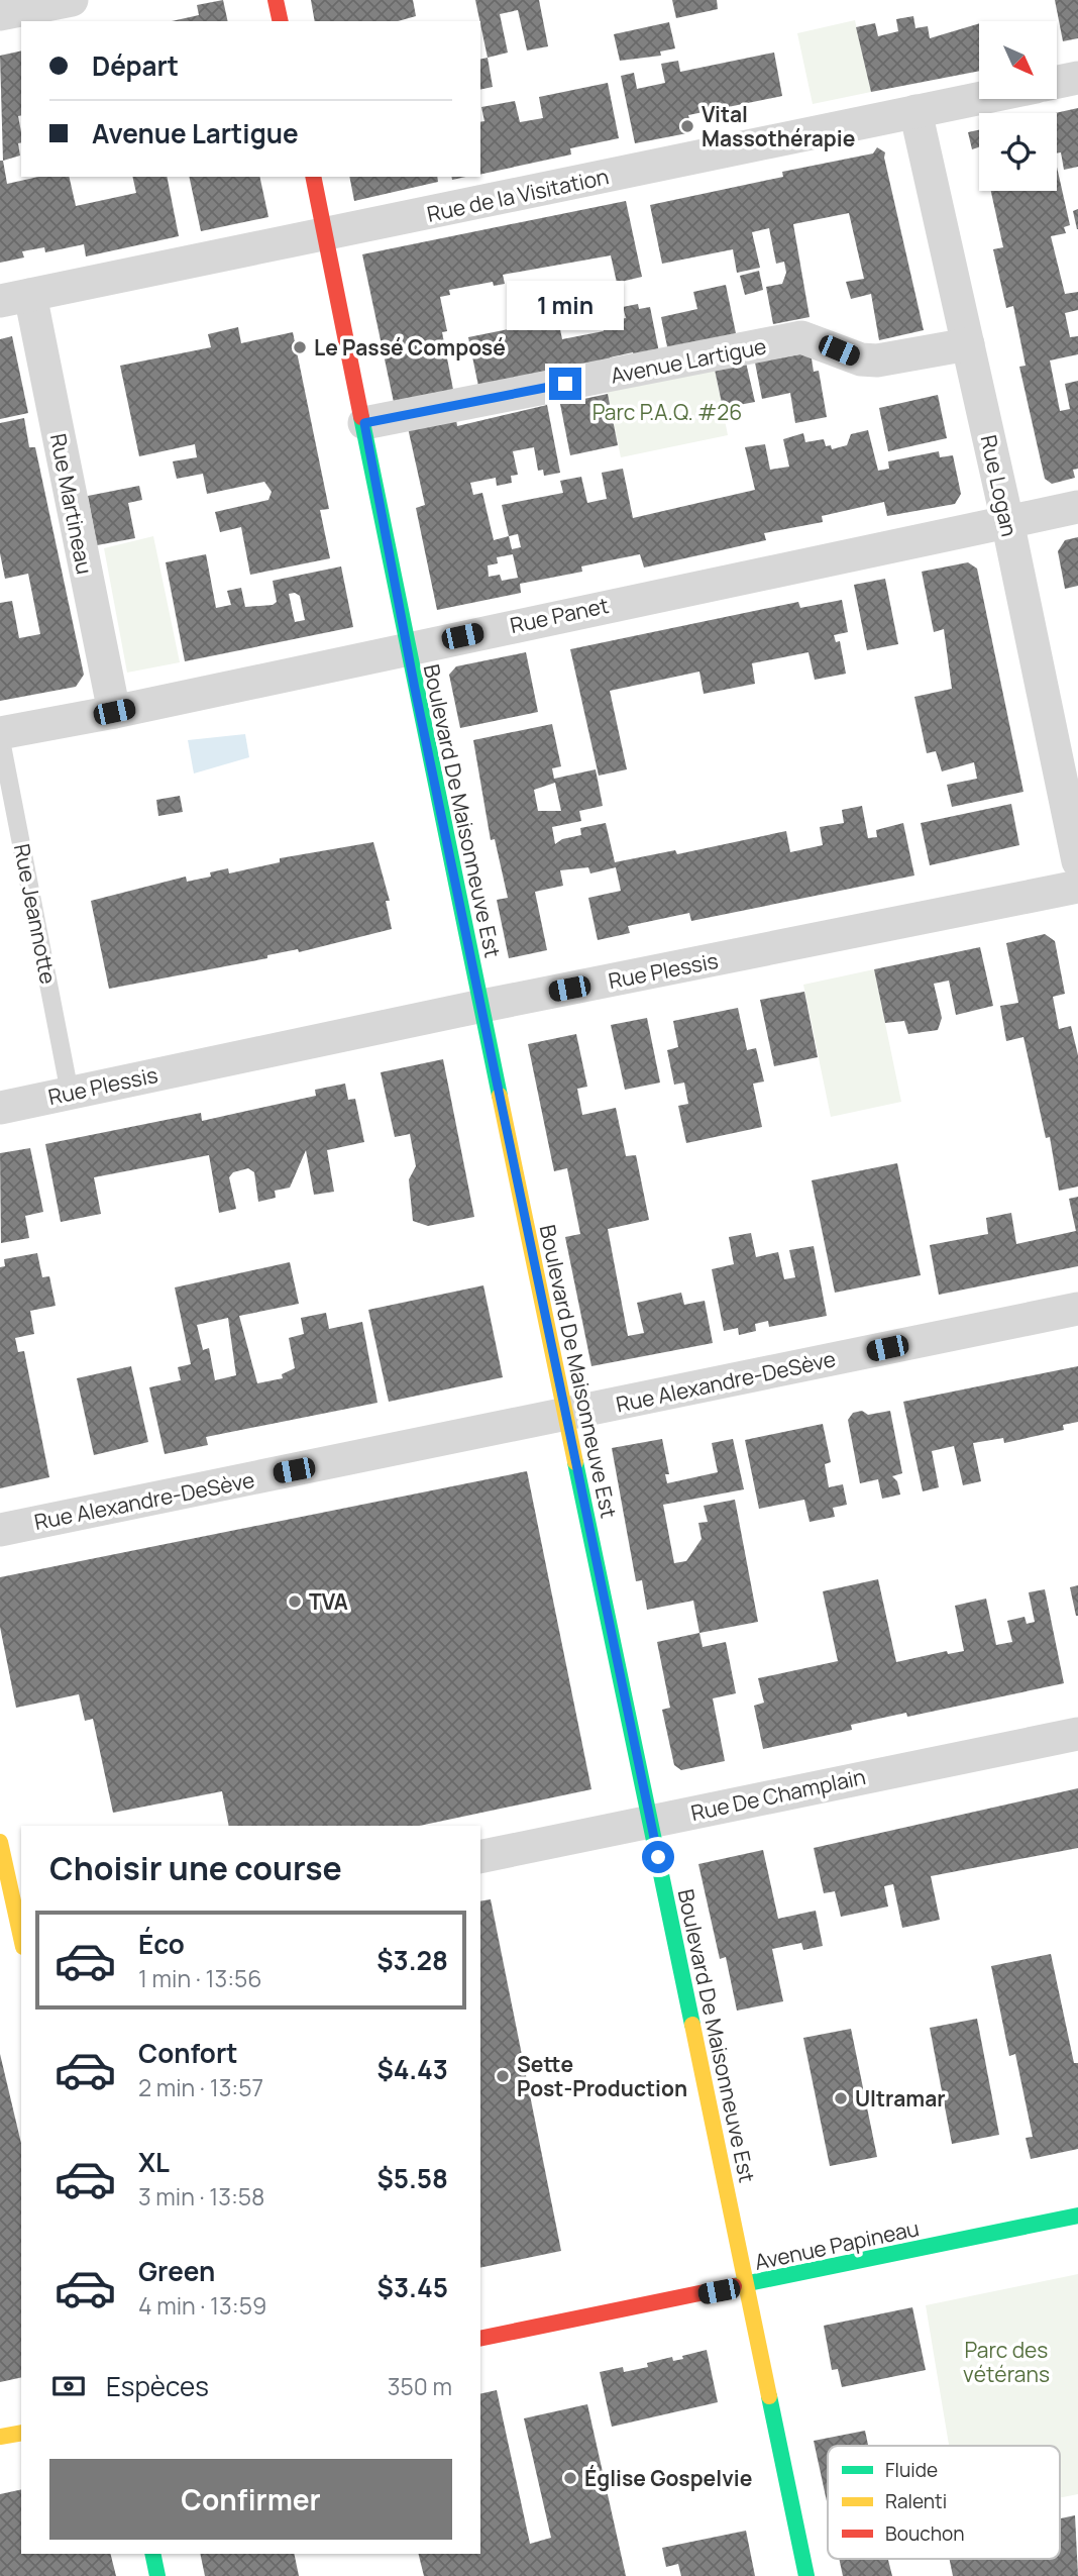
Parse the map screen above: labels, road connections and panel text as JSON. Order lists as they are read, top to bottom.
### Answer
{
  "streets": {
    "street": [
      "Rue de la Visitation",
      "Avenue Lartigue",
      "Rue Logan",
      "Rue Martineau",
      "Rue Panet",
      "Boulevard De Maisonneuve Est",
      "Rue Plessis",
      "Rue Alexandre-DeSève",
      "Rue De Champlain",
      "Avenue Papineau"
    ],
    "lane": ["Rue Jeannotte"]
  },
  "crossings": [
    ["Rue de la Visitation", "Rue Logan"],
    ["Rue de la Visitation", "Rue Martineau"],
    ["Rue de la Visitation", "Boulevard De Maisonneuve Est"],
    ["Avenue Lartigue", "Rue Logan"],
    ["Avenue Lartigue", "Boulevard De Maisonneuve Est"],
    ["Rue Logan", "Rue Panet"],
    ["Rue Martineau", "Rue Panet"],
    ["Rue Panet", "Boulevard De Maisonneuve Est"],
    ["Rue Panet", "Rue Jeannotte"],
    ["Boulevard De Maisonneuve Est", "Rue Plessis"],
    ["Boulevard De Maisonneuve Est", "Rue Alexandre-DeSève"],
    ["Boulevard De Maisonneuve Est", "Rue De Champlain"],
    ["Boulevard De Maisonneuve Est", "Avenue Papineau"],
    ["Rue Jeannotte", "Rue Plessis"]
  ],
  "parks": ["Parc P.A.Q. #26", "Parc des vétérans"],
  "places": [
    "Vital Massothérapie",
    "Le Passé Composé",
    "TVA",
    "Sette Post-Production",
    "Ultramar",
    "Église Gospelvie"
  ],
  "legend": ["Fluide", "Ralenti", "Bouchon"],
  "north": "bottom right",
  "page": {
    "banner": ["Départ", "Avenue Lartigue"],
    "bubble": "1 min",
    "heading": "Choisir une course",
    "list": [
      {
        "name": "Éco",
        "note": "1 min · 13:56",
        "value": "$3.28"
      },
      {
        "name": "Confort",
        "note": "2 min · 13:57",
        "value": "$4.43"
      },
      {
        "name": "XL",
        "note": "3 min · 13:58",
        "value": "$5.58"
      },
      {
        "name": "Green",
        "note": "4 min · 13:59",
        "value": "$3.45"
      }
    ],
    "pay": ["Espèces", "350 m"],
    "buttons": "Confirmer"
  }
}
